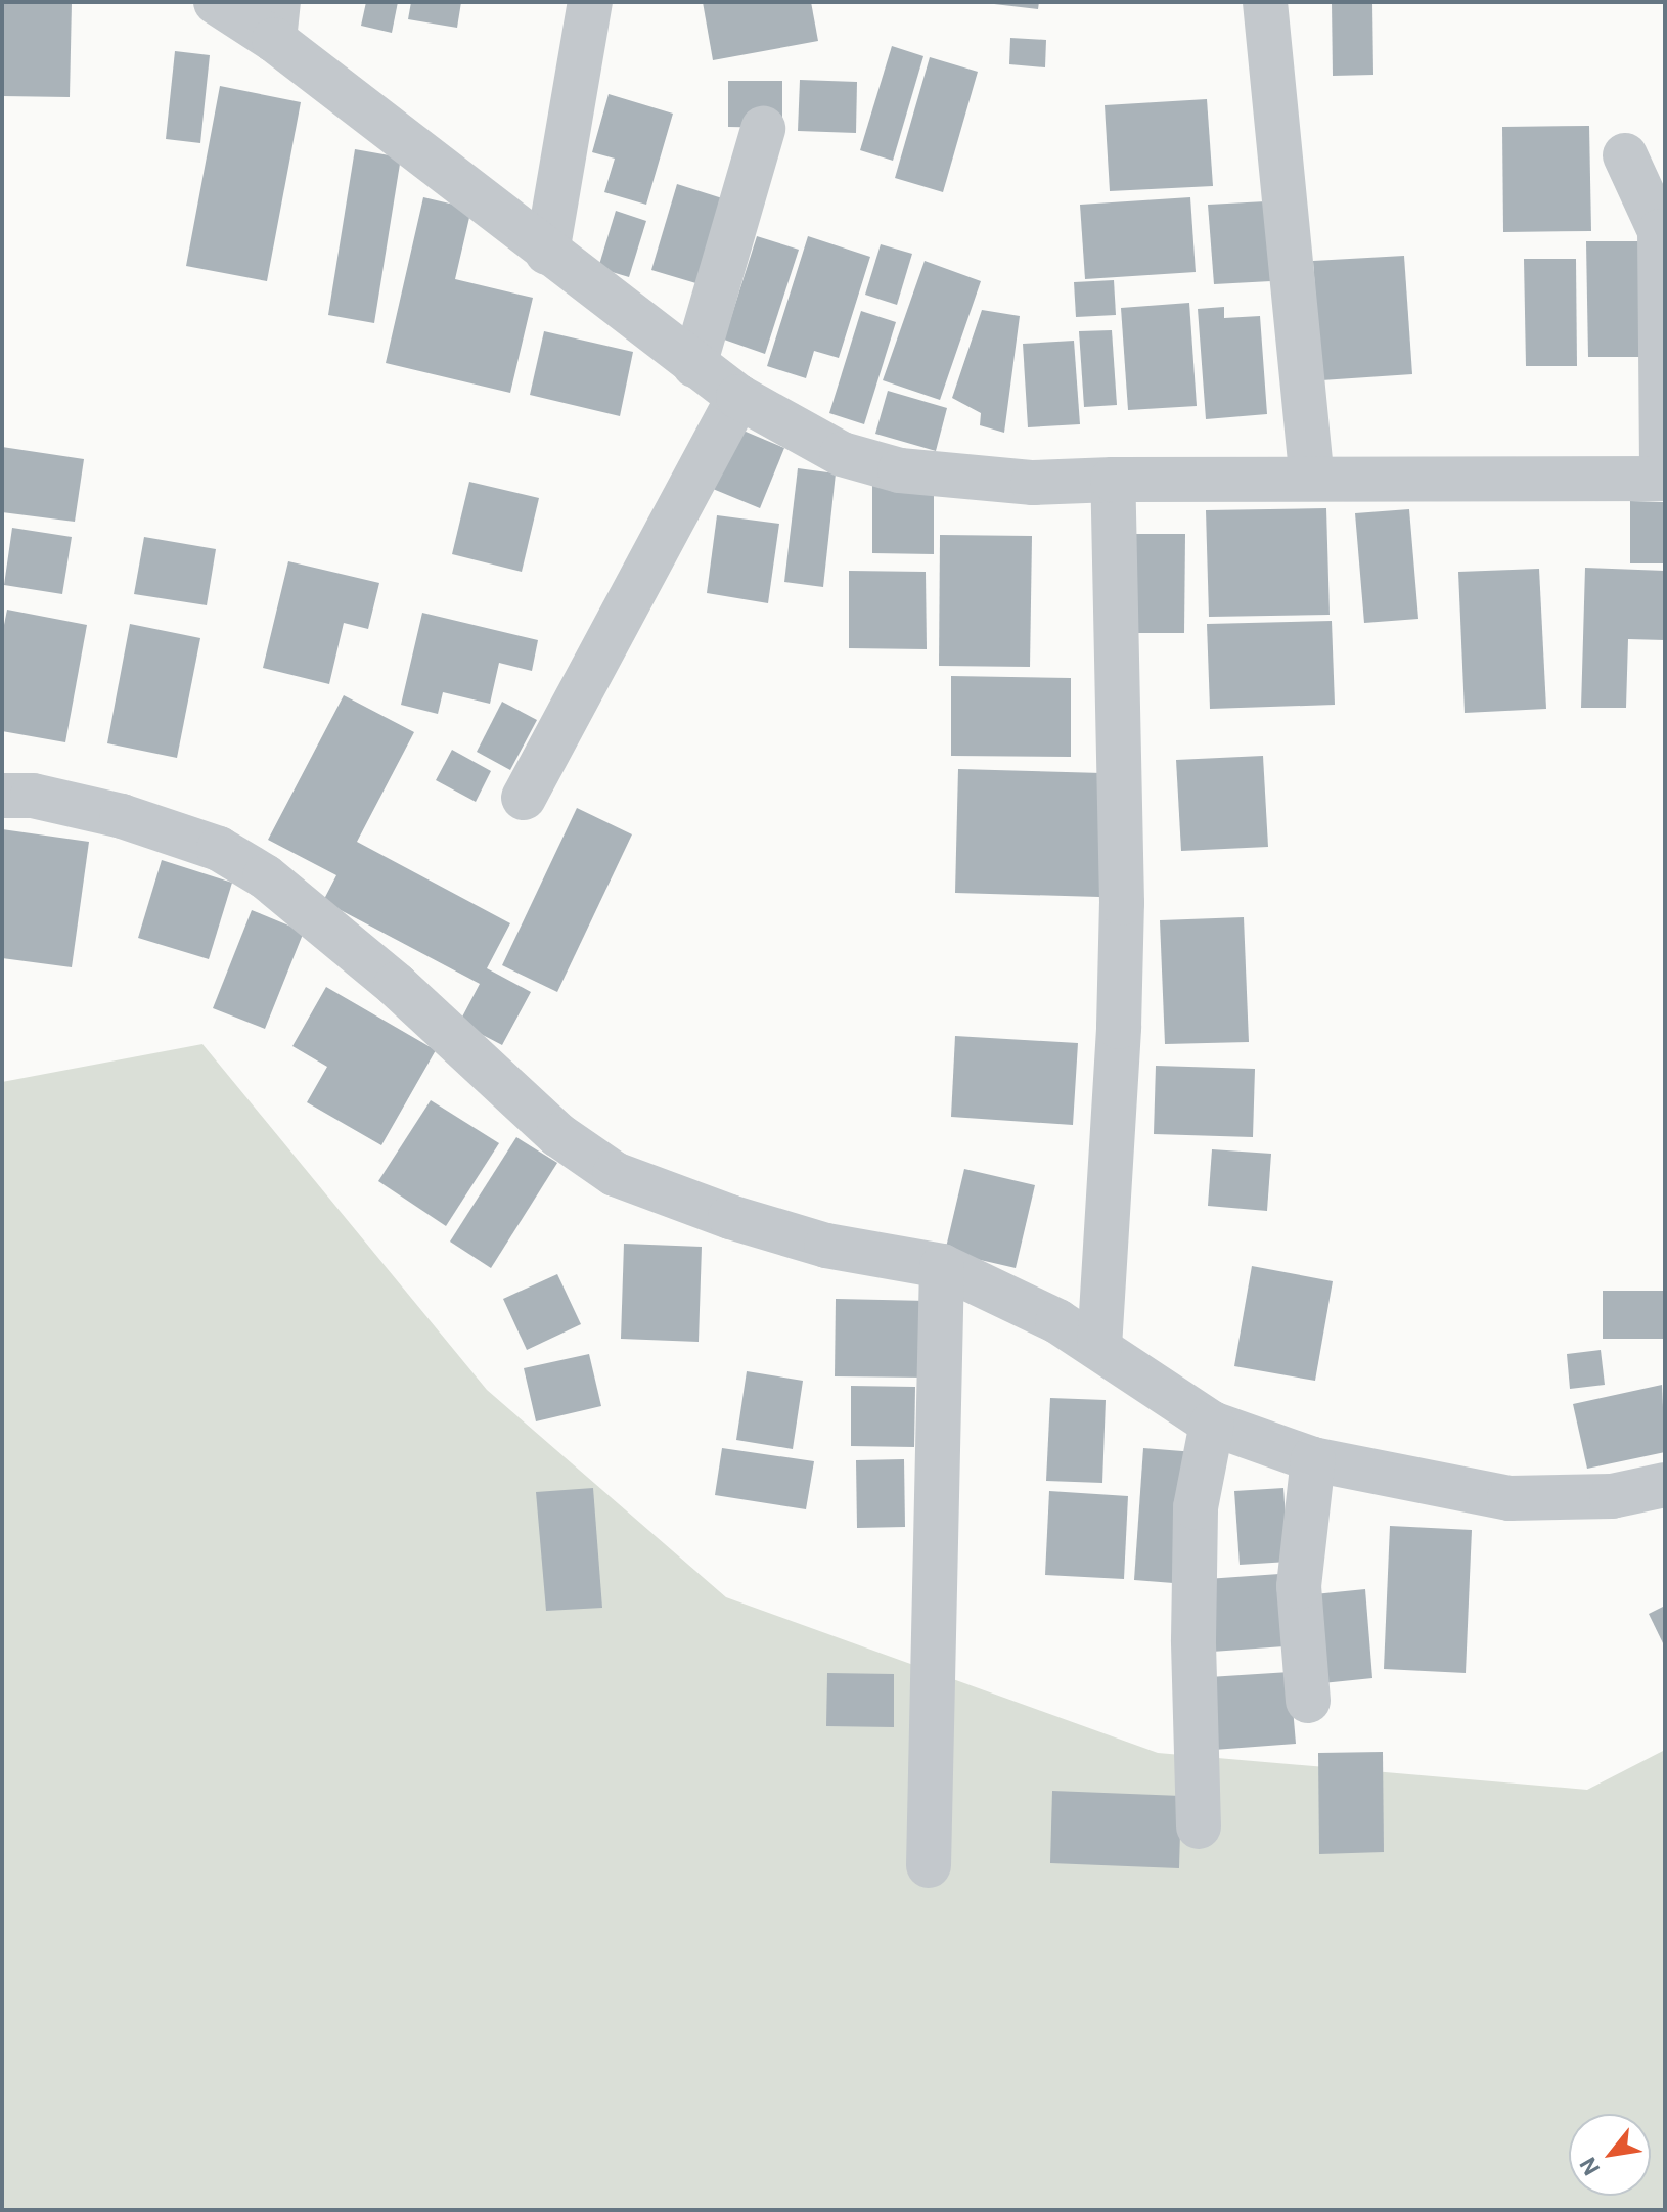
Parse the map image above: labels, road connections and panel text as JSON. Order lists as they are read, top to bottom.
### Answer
{
  "north": "bottom left"
}
